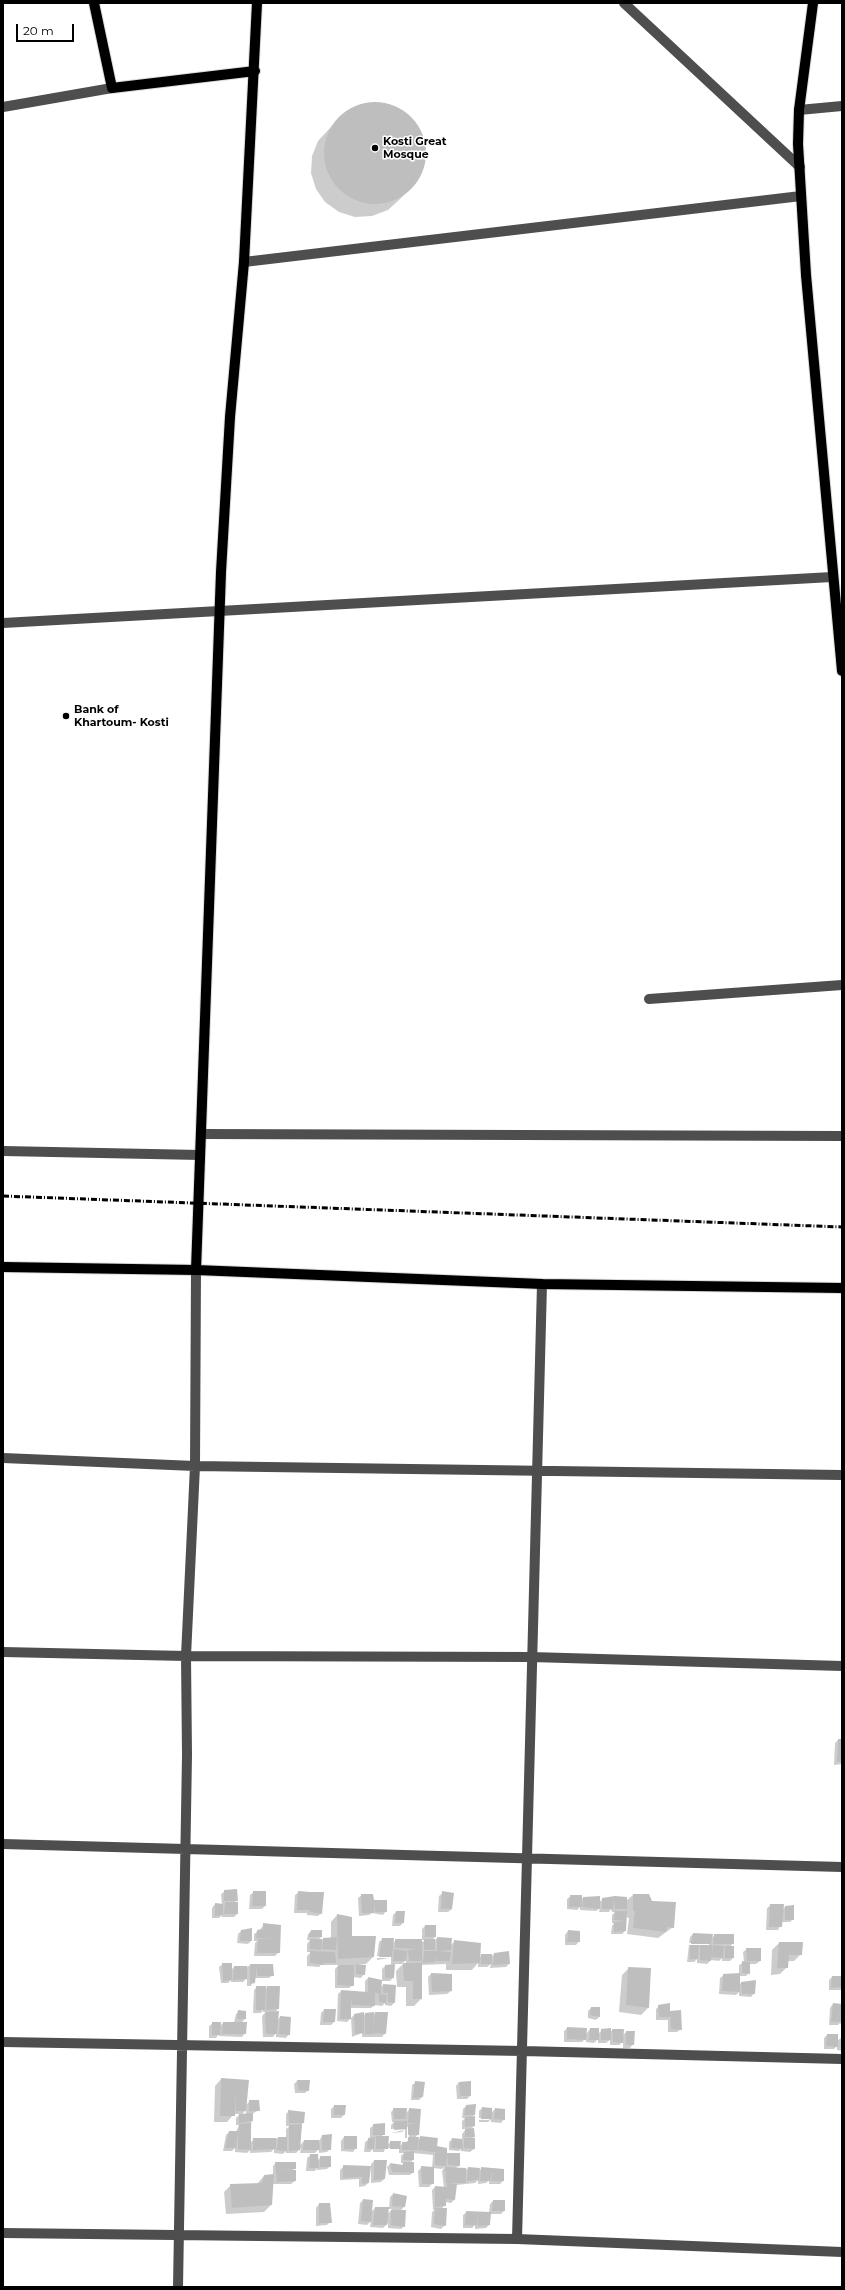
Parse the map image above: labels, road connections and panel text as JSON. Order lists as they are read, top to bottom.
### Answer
{
  "places": ["Kosti Great Mosque", "Bank of Khartoum- Kosti"],
  "scale_bar": "20 m"
}
